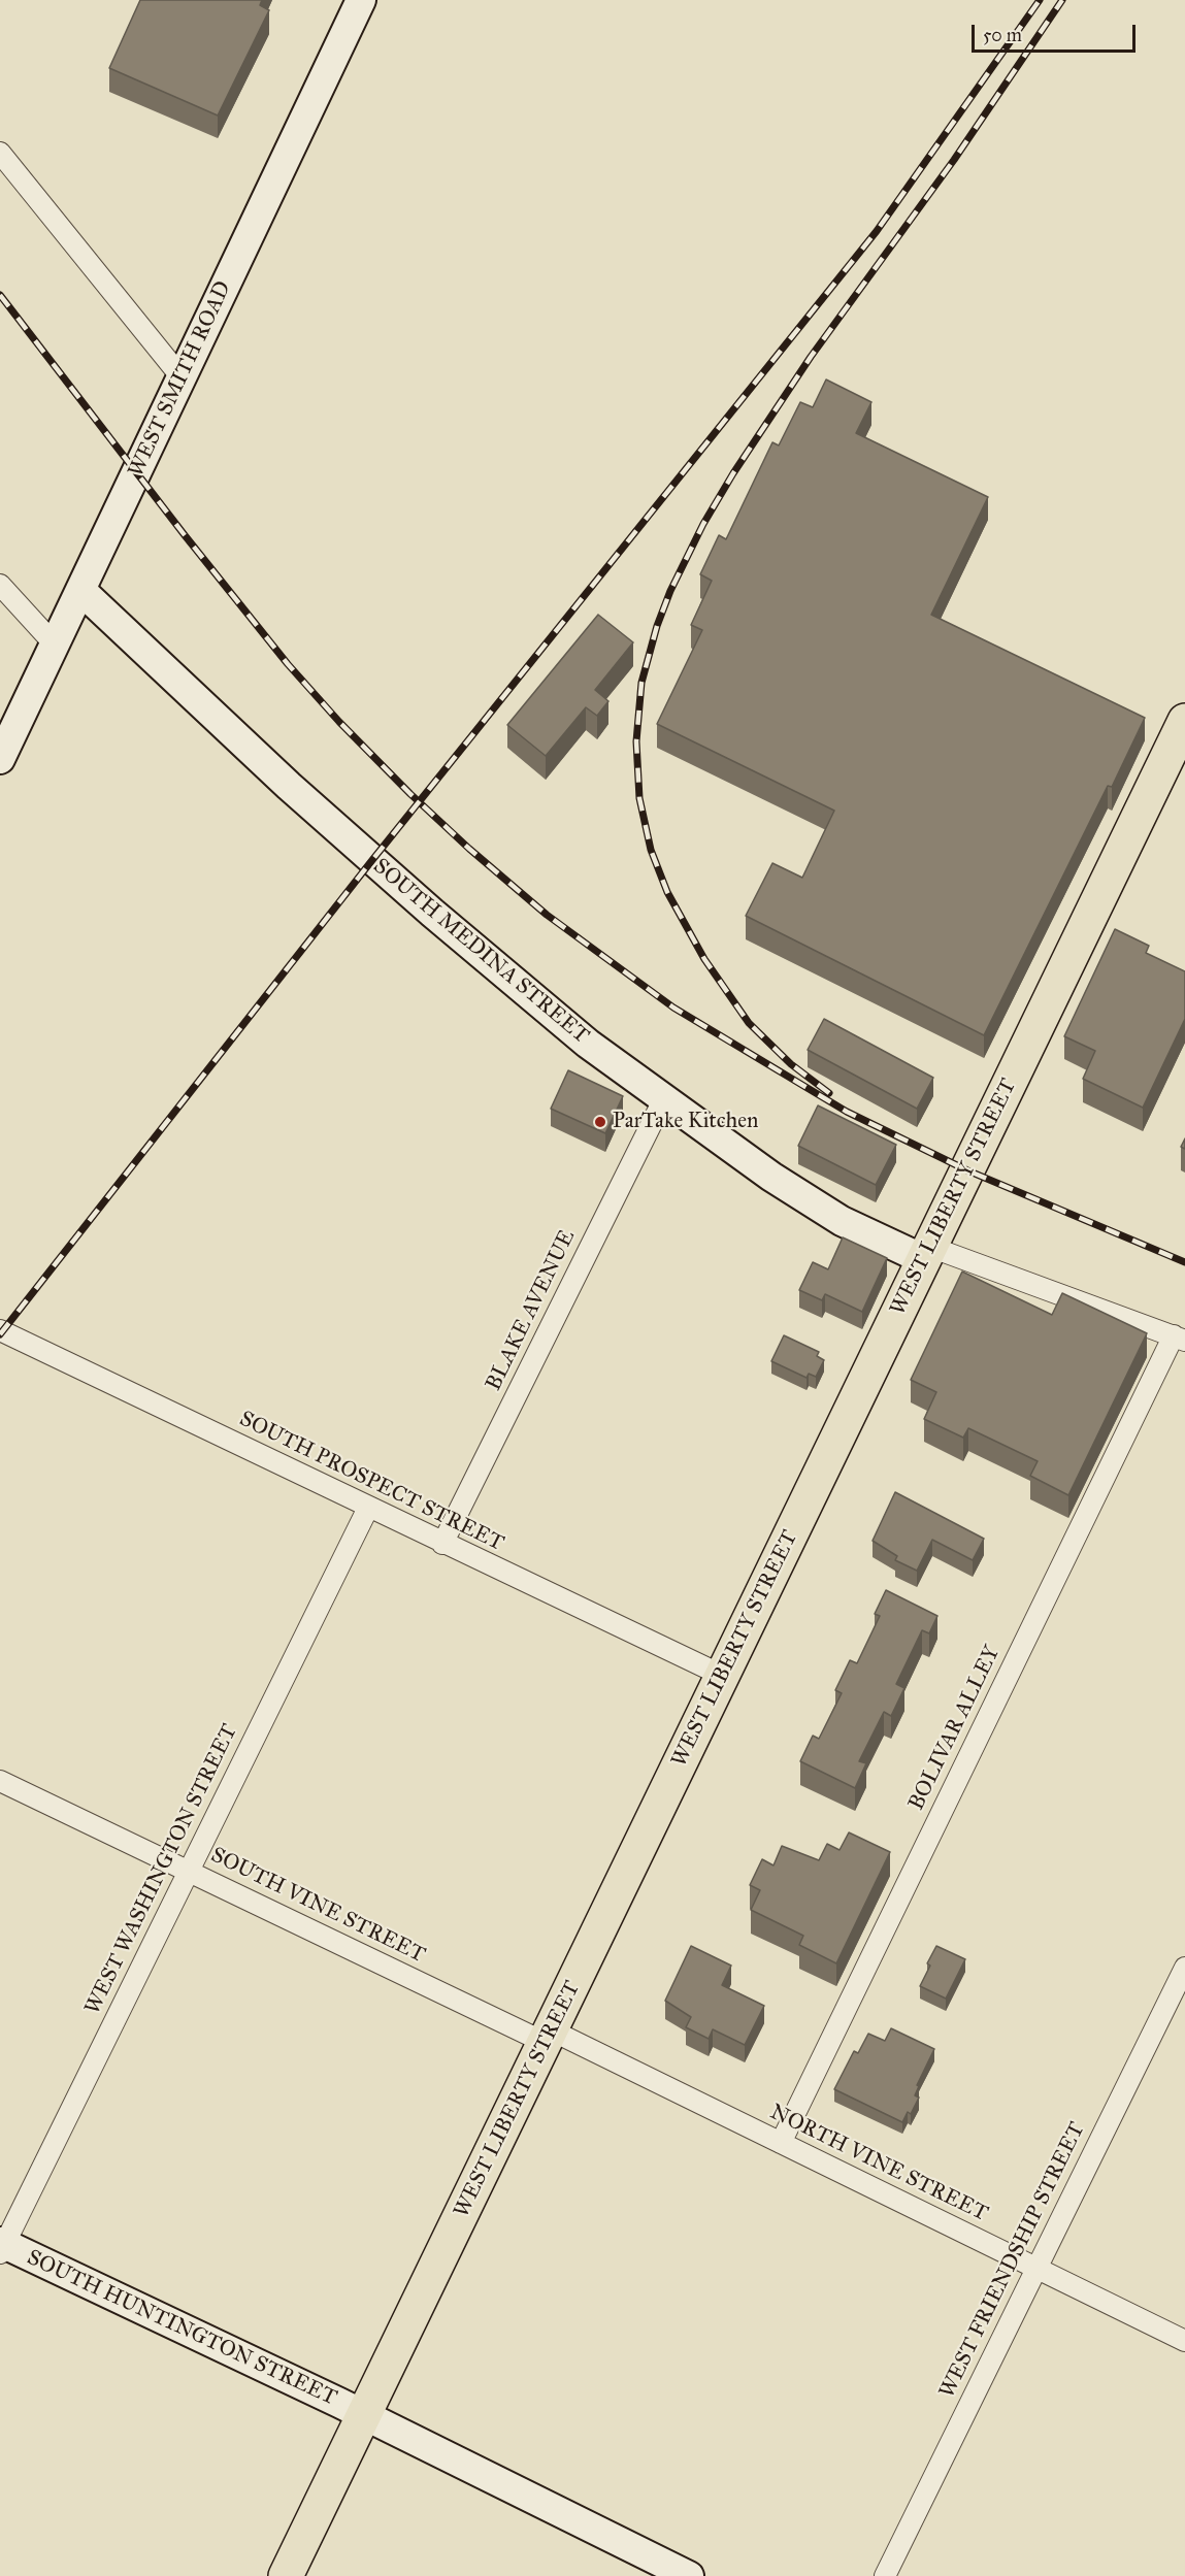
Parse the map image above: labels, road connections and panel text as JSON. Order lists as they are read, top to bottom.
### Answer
{
  "streets": {
    "highway": ["WEST LIBERTY STREET"],
    "street": [
      "WEST SMITH ROAD",
      "SOUTH MEDINA STREET",
      "BLAKE AVENUE",
      "SOUTH PROSPECT STREET",
      "BOLIVAR ALLEY",
      "WEST WASHINGTON STREET",
      "SOUTH VINE STREET",
      "NORTH VINE STREET",
      "WEST FRIENDSHIP STREET",
      "SOUTH HUNTINGTON STREET"
    ]
  },
  "crossings": [
    ["WEST SMITH ROAD", "SOUTH MEDINA STREET"],
    ["SOUTH MEDINA STREET", "WEST LIBERTY STREET"],
    ["SOUTH MEDINA STREET", "BLAKE AVENUE"],
    ["WEST LIBERTY STREET", "SOUTH PROSPECT STREET"],
    ["WEST LIBERTY STREET", "SOUTH VINE STREET"],
    ["WEST LIBERTY STREET", "NORTH VINE STREET"],
    ["WEST LIBERTY STREET", "SOUTH HUNTINGTON STREET"],
    ["BLAKE AVENUE", "SOUTH PROSPECT STREET"],
    ["SOUTH PROSPECT STREET", "WEST WASHINGTON STREET"],
    ["BOLIVAR ALLEY", "NORTH VINE STREET"],
    ["WEST WASHINGTON STREET", "SOUTH VINE STREET"],
    ["WEST WASHINGTON STREET", "SOUTH HUNTINGTON STREET"],
    ["SOUTH VINE STREET", "NORTH VINE STREET"],
    ["NORTH VINE STREET", "WEST FRIENDSHIP STREET"]
  ],
  "places": ["ParTake Kitchen"],
  "scale_bar": "50 m"
}
